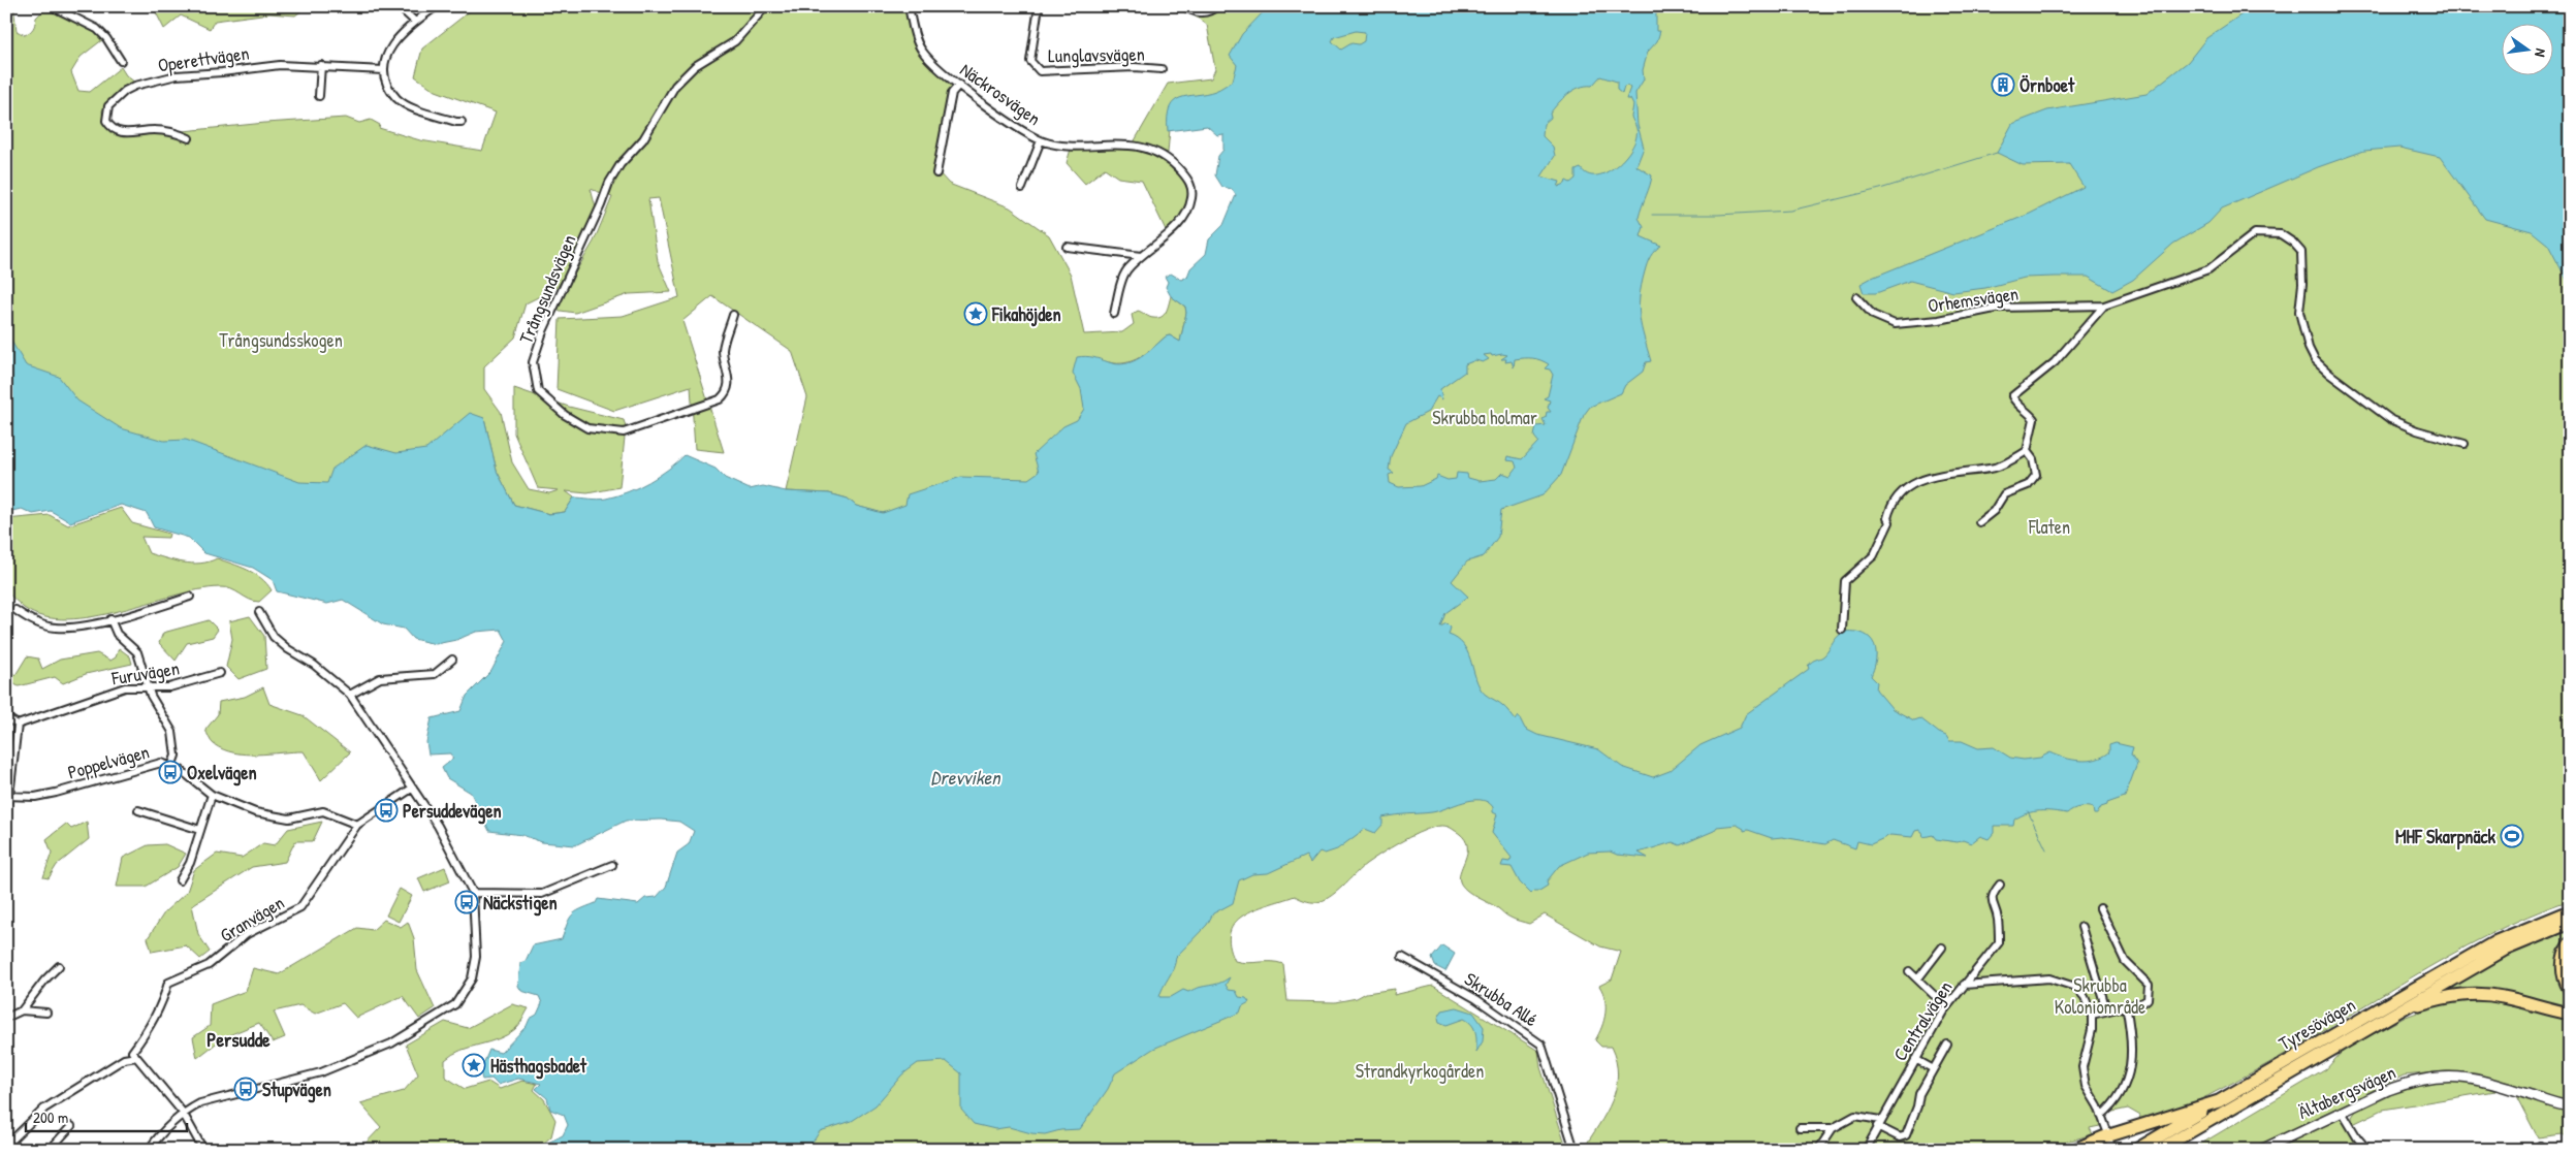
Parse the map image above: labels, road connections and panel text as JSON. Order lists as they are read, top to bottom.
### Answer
{
  "streets": {
    "highway": ["Tyresövägen"],
    "street": [
      "Lunglavsvägen",
      "Operettvägen",
      "Näckrosvägen",
      "Trångsundsvägen",
      "Orhemsvägen",
      "Furuvägen",
      "Poppelvägen",
      "Granvägen",
      "Skrubba Allé",
      "Centralvägen",
      "Ältabergsvägen"
    ]
  },
  "crossings": [
    ["Poppelvägen", "Granvägen"]
  ],
  "districts": ["Persudde"],
  "water": ["Drevviken"],
  "parks": [
    "Trångsundsskogen",
    "Skrubba holmar",
    "Flaten",
    "Skrubba Koloniområde",
    "Strandkyrkogården"
  ],
  "places": {
    "building": ["Örnboet"],
    "place": ["Fikahöjden", "Hästhagsbadet"],
    "bus stop": [
      "Oxelvägen",
      "Persuddevägen",
      "Näckstigen",
      "Stupvägen"
    ],
    "sports": ["MHF Skarpnäck"]
  },
  "scale_bar": "200 m",
  "north": "right"
}
